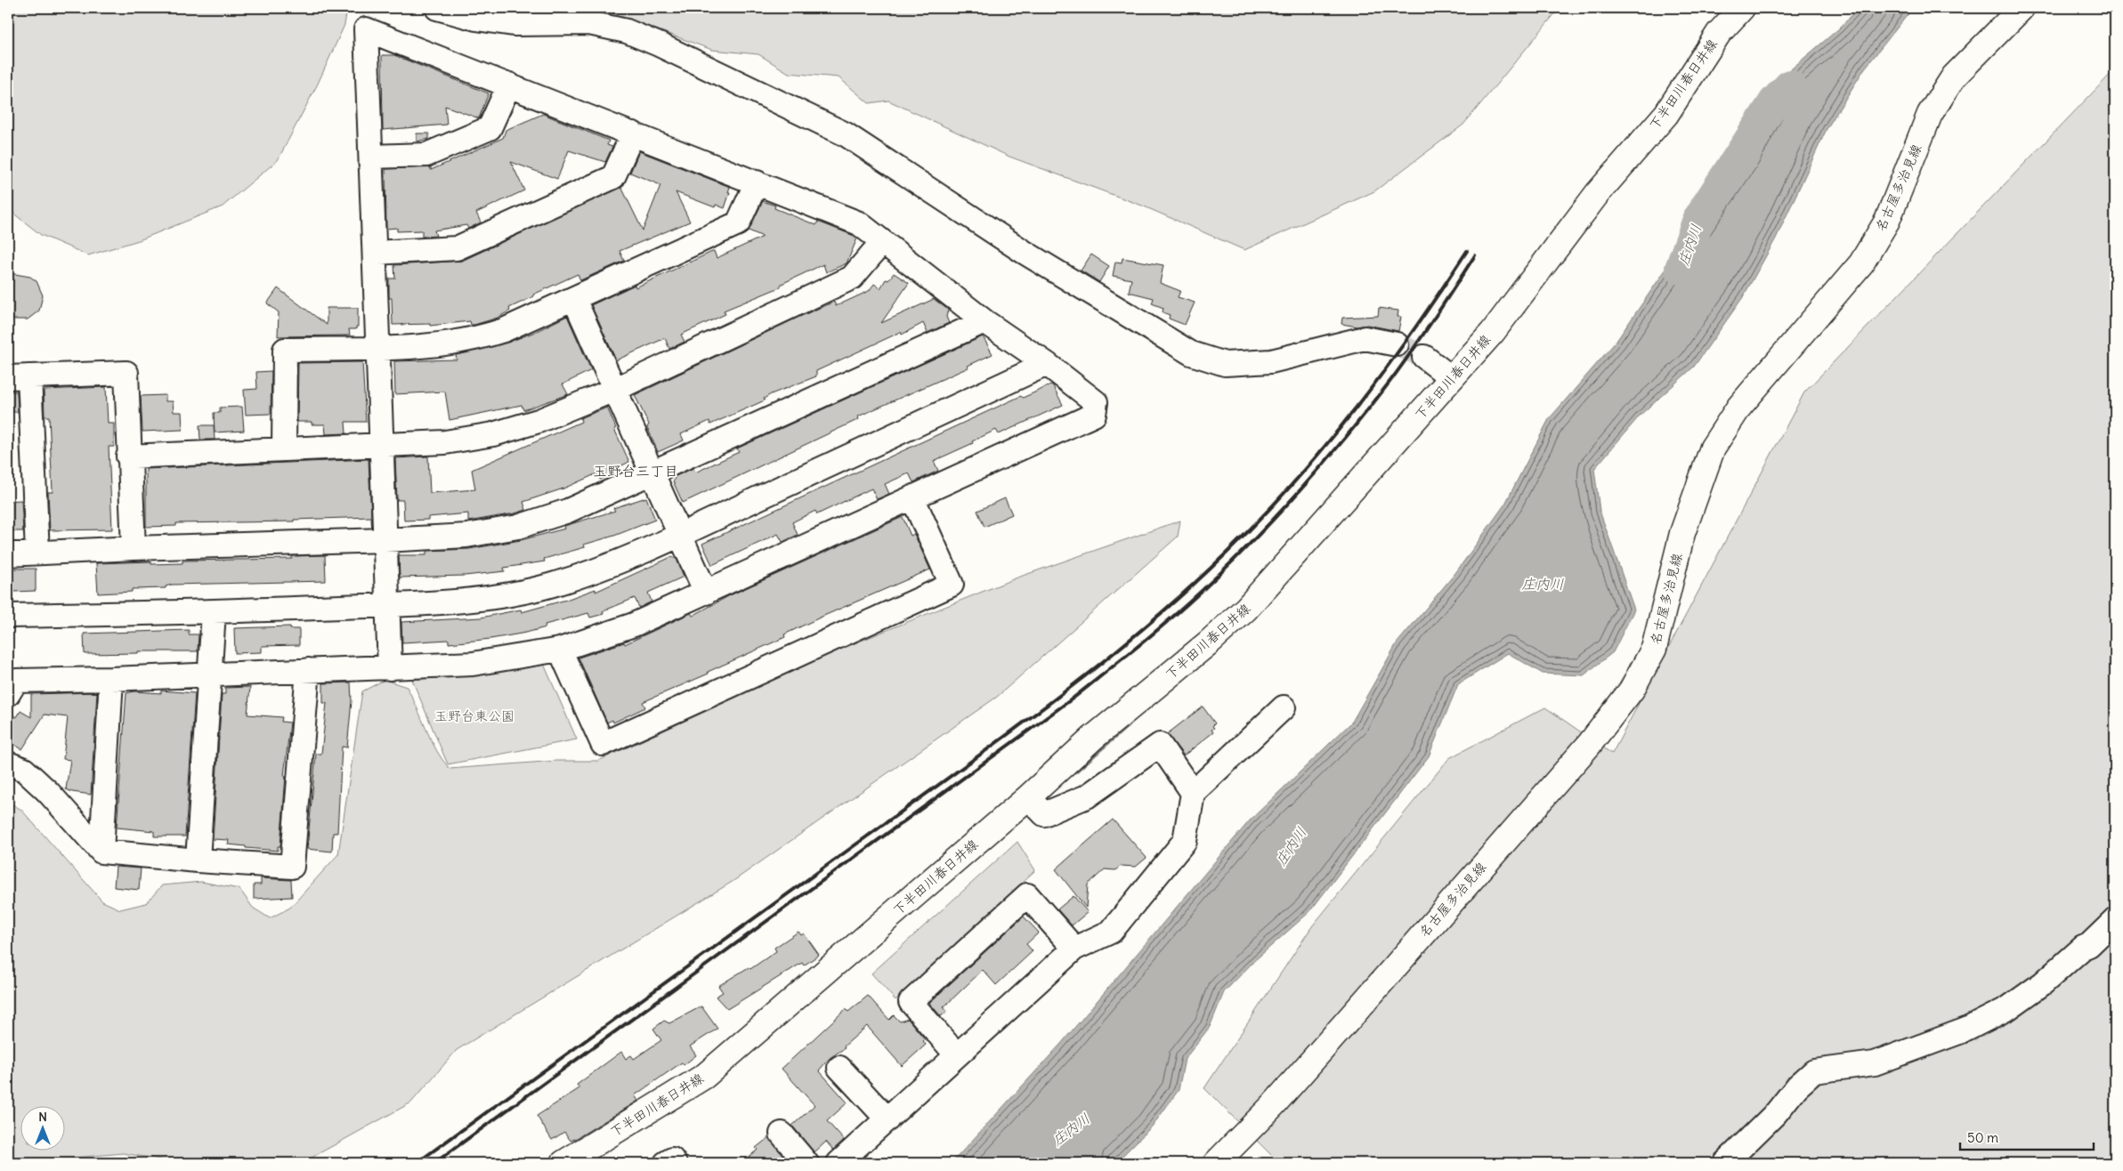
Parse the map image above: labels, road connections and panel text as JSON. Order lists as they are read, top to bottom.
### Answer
{
  "streets": {
    "main road": ["下半田川春日井線", "名古屋多治見線"]
  },
  "districts": ["玉野台三丁目"],
  "water": ["庄内川"],
  "parks": ["玉野台東公園"],
  "scale_bar": "50 m",
  "north": "top"
}
